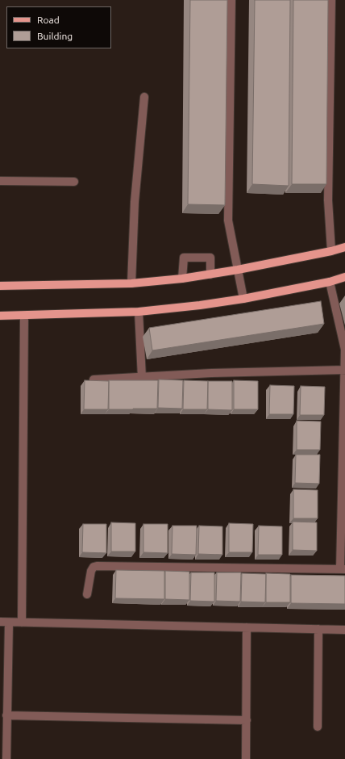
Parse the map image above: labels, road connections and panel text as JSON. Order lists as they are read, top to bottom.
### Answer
{
  "legend": ["Road", "Building"]
}
